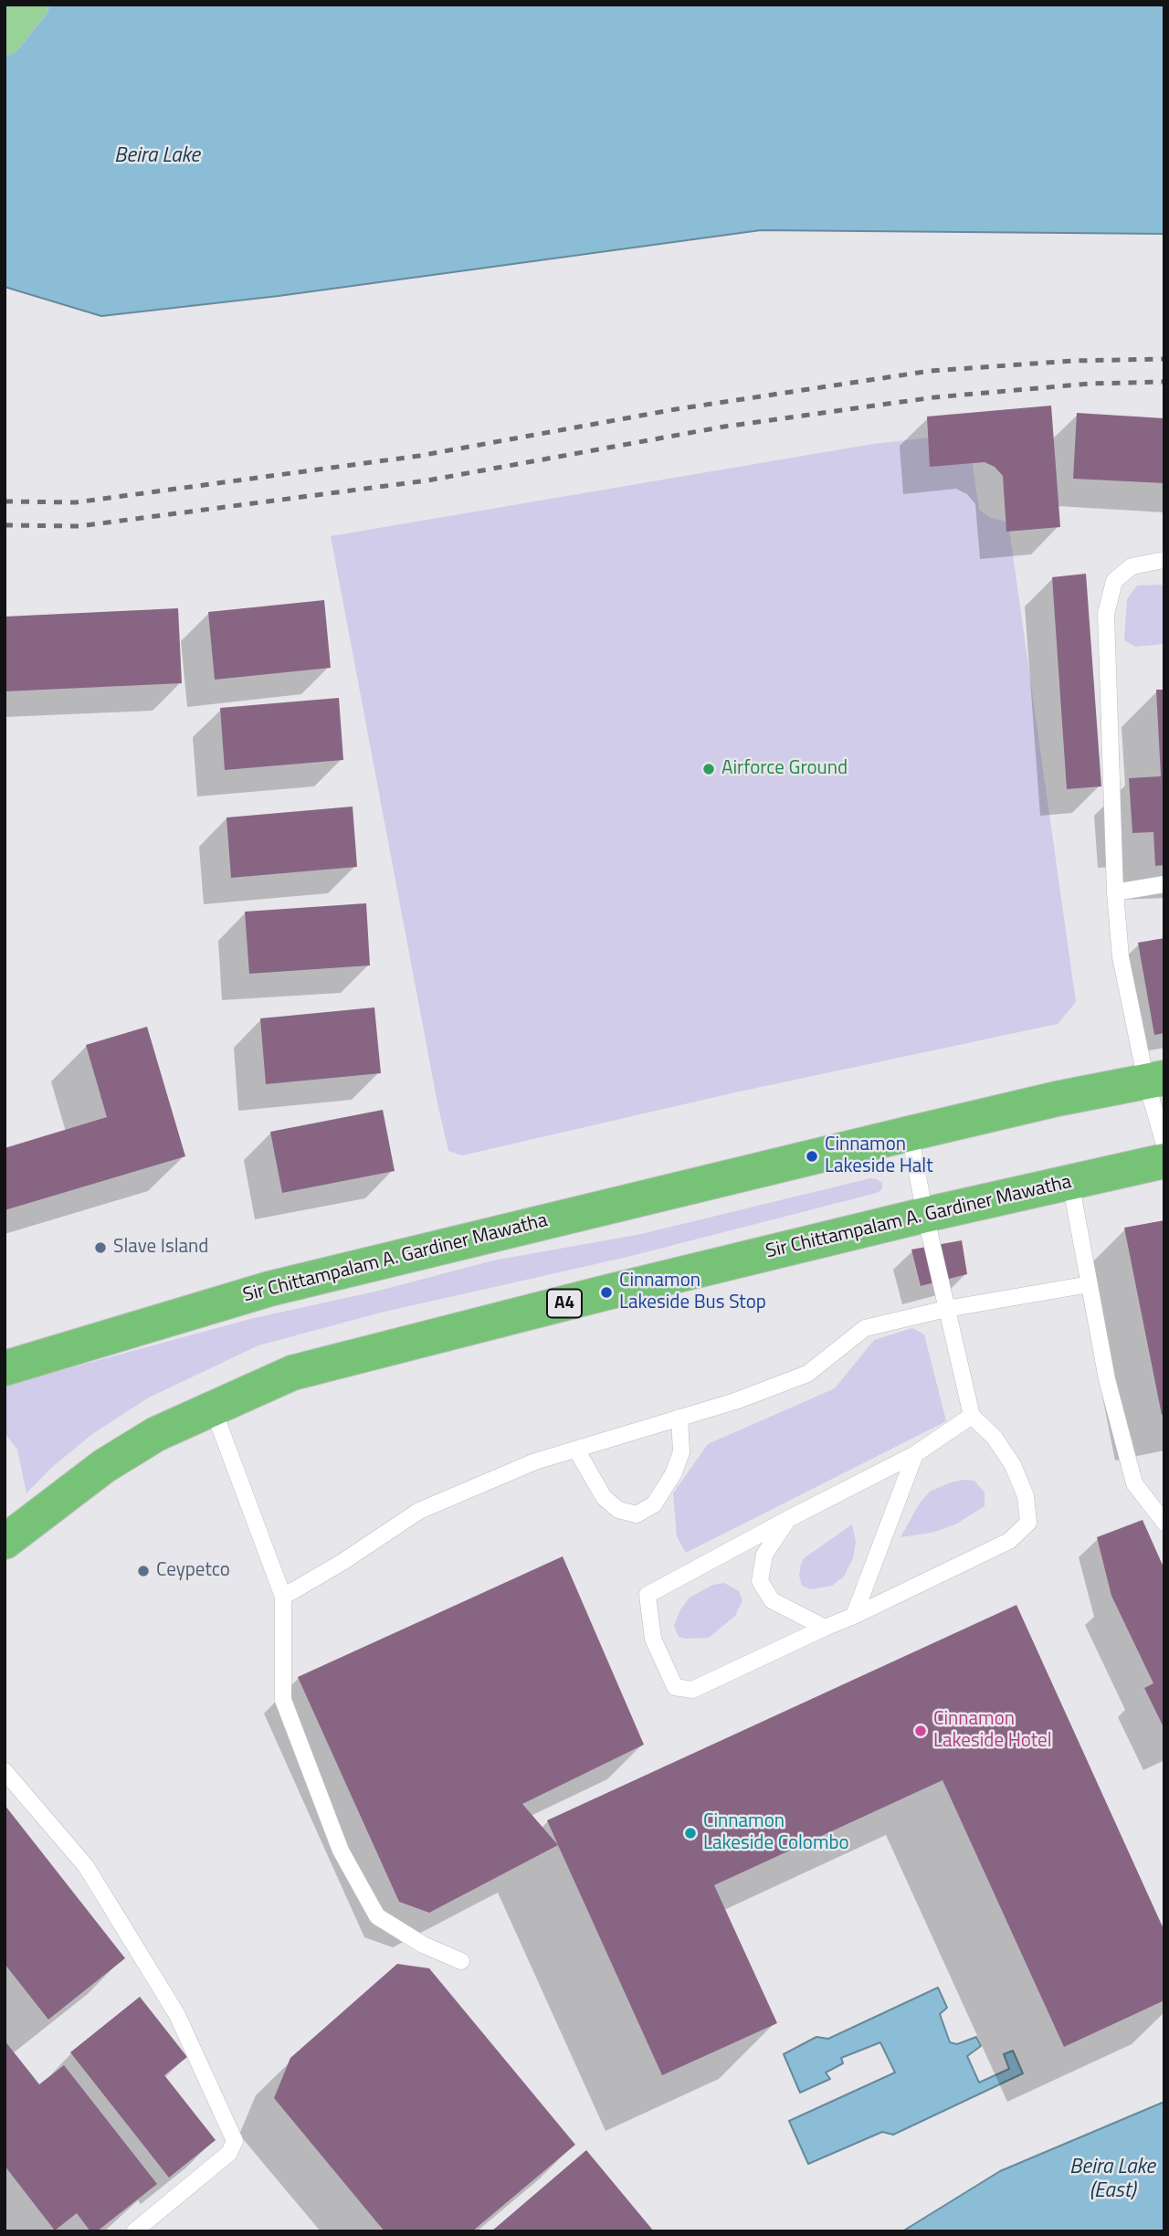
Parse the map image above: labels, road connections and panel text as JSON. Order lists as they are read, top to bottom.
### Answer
{
  "streets": {
    "highway": ["Sir Chittampalam A. Gardiner Mawatha", "A4"]
  },
  "water": ["Beira Lake", "Beira Lake (East)"],
  "places": [
    "Airforce Ground",
    "Cinnamon Lakeside Halt",
    "Slave Island",
    "Cinnamon Lakeside Bus Stop",
    "Ceypetco",
    "Cinnamon Lakeside Hotel",
    "Cinnamon Lakeside Colombo"
  ]
}
